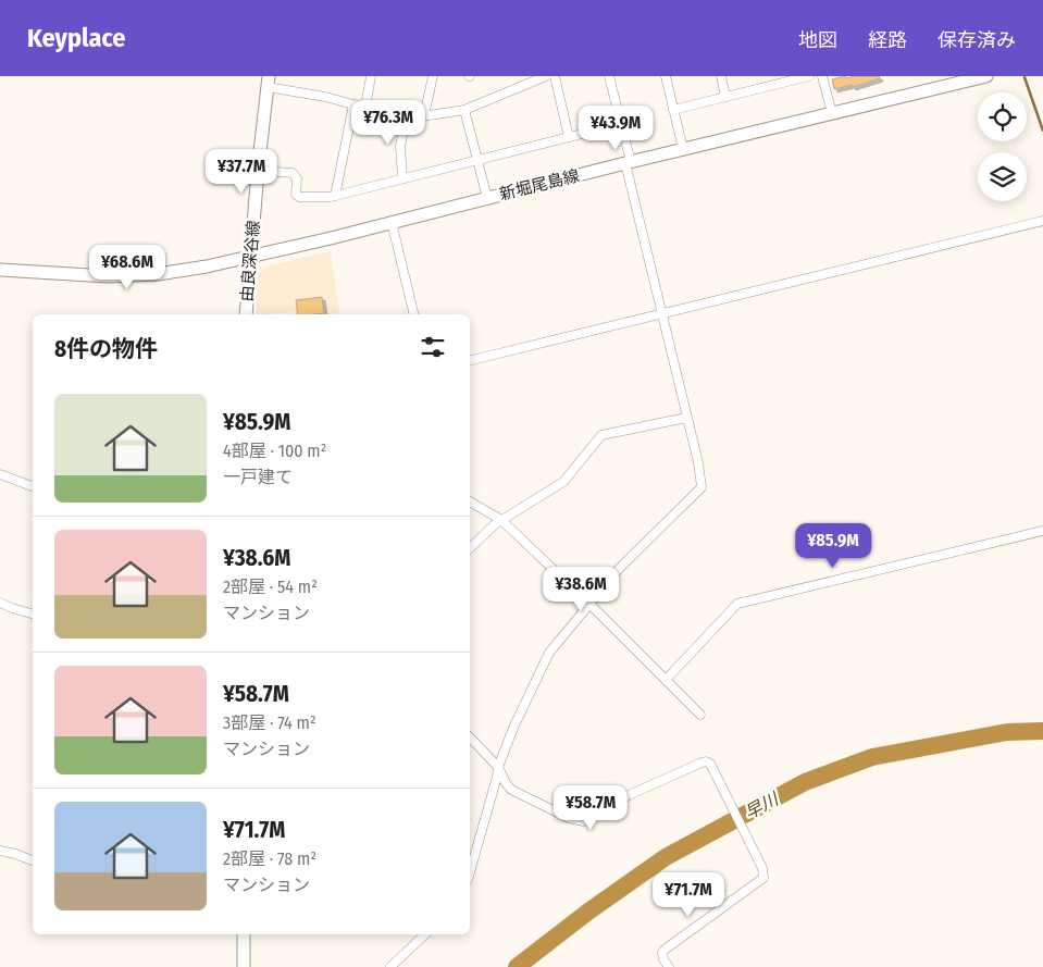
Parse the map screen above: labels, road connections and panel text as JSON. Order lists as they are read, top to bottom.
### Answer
{
  "streets": {
    "main road": ["新堀尾島線", "由良深谷線"]
  },
  "crossings": [
    ["新堀尾島線", "由良深谷線"]
  ],
  "water": ["早川"],
  "page": {
    "header": "Keyplace",
    "nav": ["地図", "経路", "保存済み"],
    "price": [
      "¥76.3M",
      "¥43.9M",
      "¥37.7M",
      "¥68.6M",
      "¥85.9M",
      "¥38.6M",
      "¥58.7M",
      "¥71.7M"
    ],
    "heading": "8件の物件",
    "list": [
      {
        "name": "¥85.9M",
        "note": "4部屋 · 100 m² · 一戸建て"
      },
      {
        "name": "¥38.6M",
        "note": "2部屋 · 54 m² · マンション"
      },
      {
        "name": "¥58.7M",
        "note": "3部屋 · 74 m² · マンション"
      },
      {
        "name": "¥71.7M",
        "note": "2部屋 · 78 m² · マンション"
      }
    ]
  }
}
